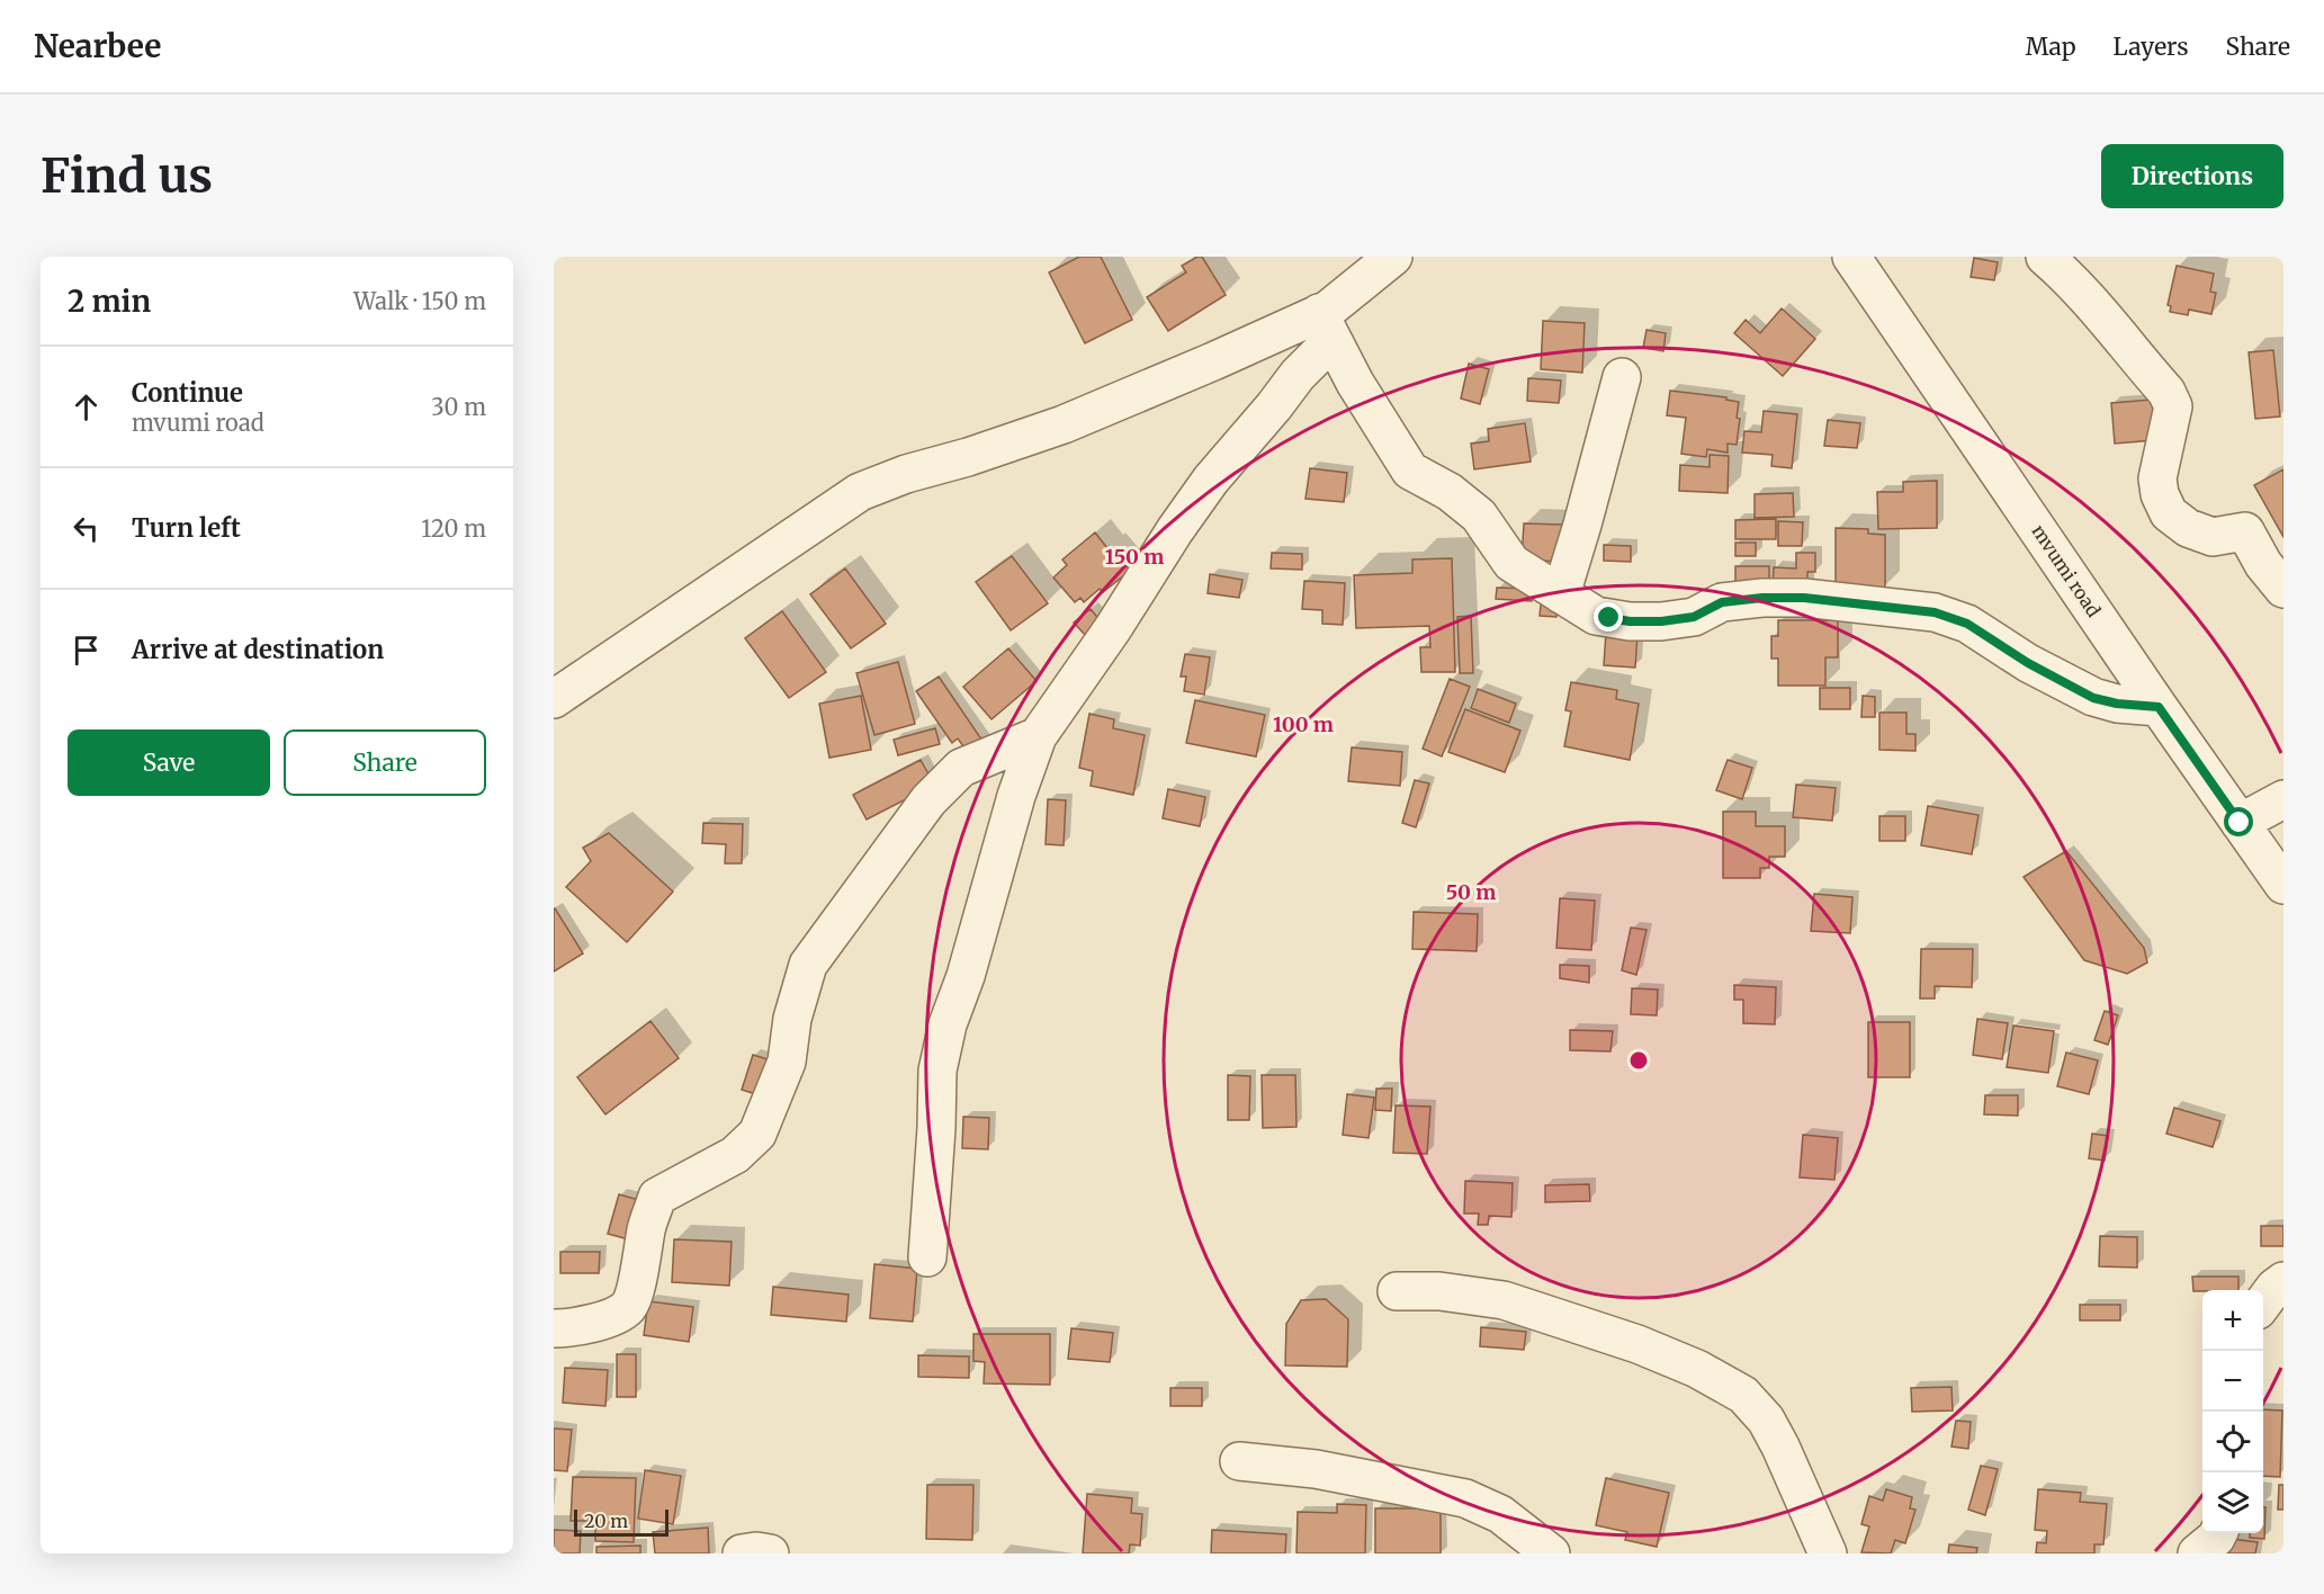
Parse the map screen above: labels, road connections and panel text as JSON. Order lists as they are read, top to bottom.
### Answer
{
  "streets": {
    "street": ["mvumi road"]
  },
  "scale_bar": "20 m",
  "page": {
    "header": "Nearbee",
    "nav": ["Map", "Layers", "Share"],
    "buttons": [
      "Directions",
      ["Save", "Share"]
    ],
    "title": "Find us",
    "heading": ["2 min", "Walk · 150 m"],
    "list": [
      ["Continue", "mvumi road", "30 m"],
      ["Turn left", "120 m"],
      "Arrive at destination"
    ],
    "map_buttons": ["+", "−"],
    "scale": "20 m"
  },
  "rings": ["150 m", "100 m", "50 m"]
}
